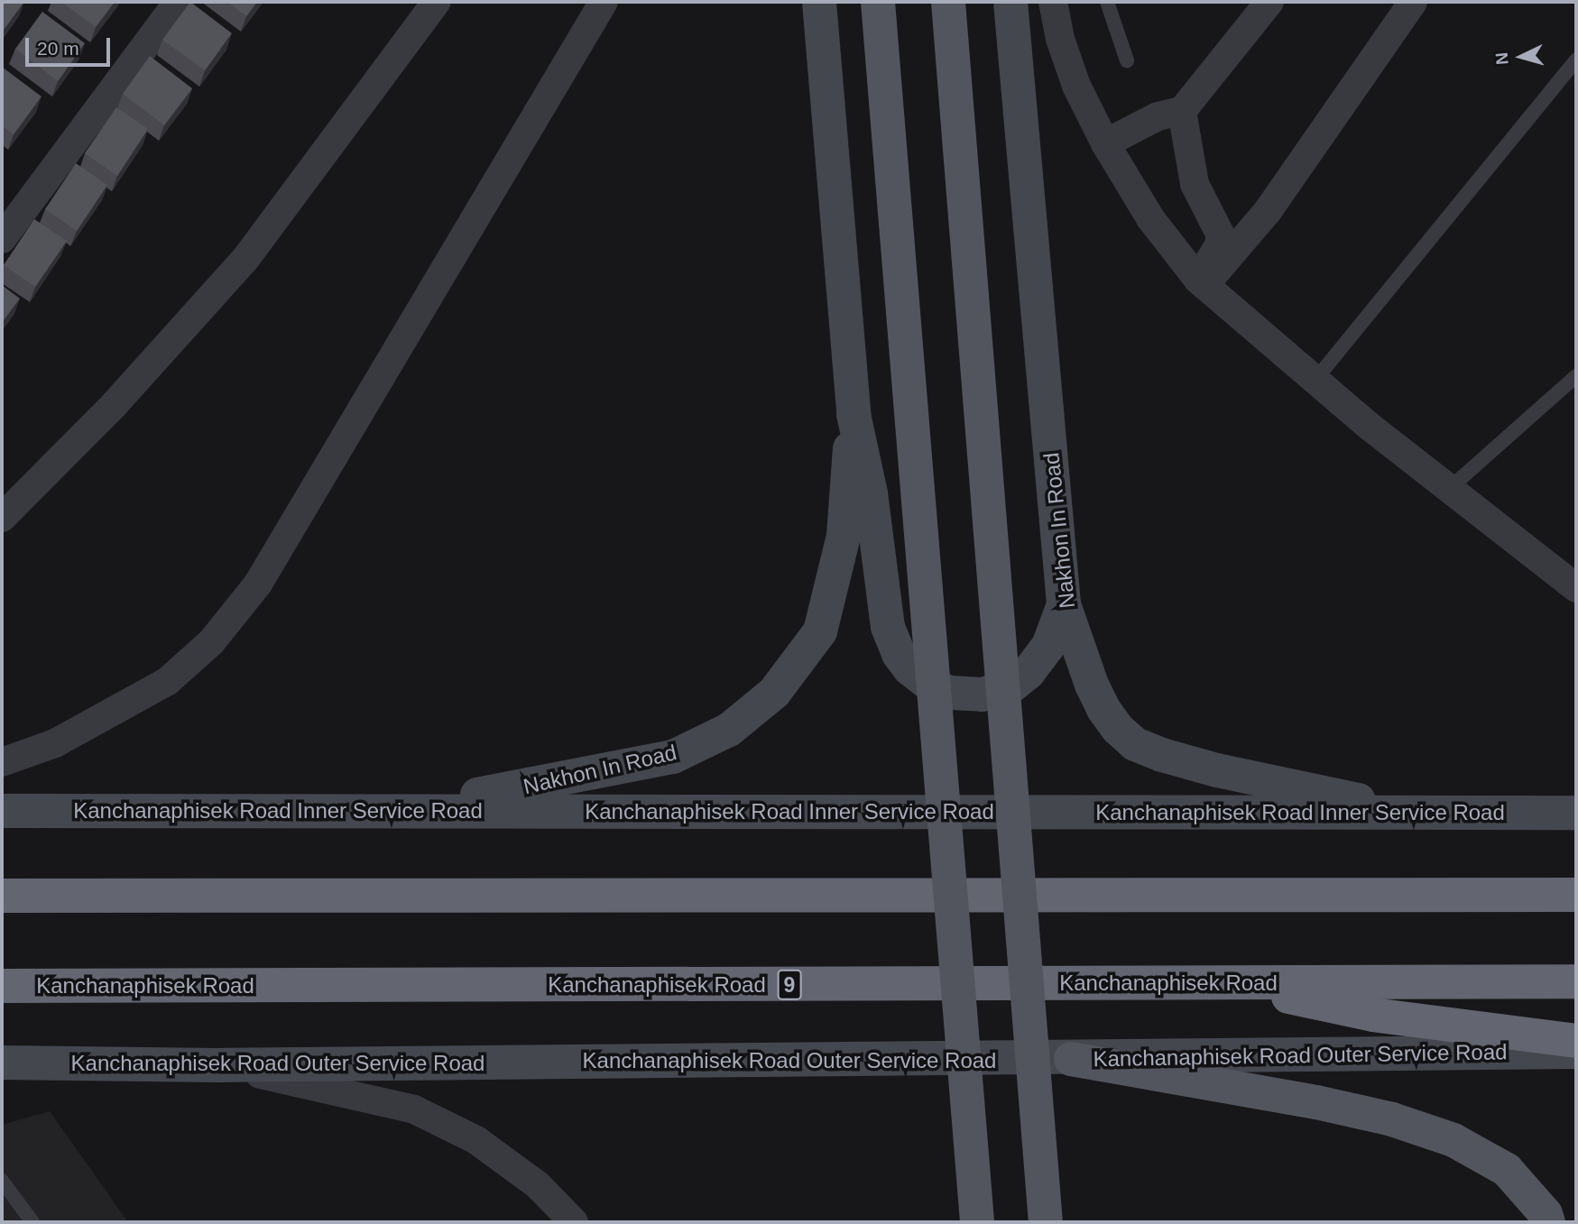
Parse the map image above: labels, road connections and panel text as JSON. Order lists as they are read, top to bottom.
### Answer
{
  "streets": {
    "highway": ["Kanchanaphisek Road", "9"],
    "main road": ["Nakhon In Road", "Kanchanaphisek Road Inner Service Road", "Kanchanaphisek Road Outer Service Road"]
  },
  "crossings": [
    ["Nakhon In Road", "Kanchanaphisek Road Inner Service Road"]
  ],
  "scale_bar": "20 m",
  "north": "left"
}
